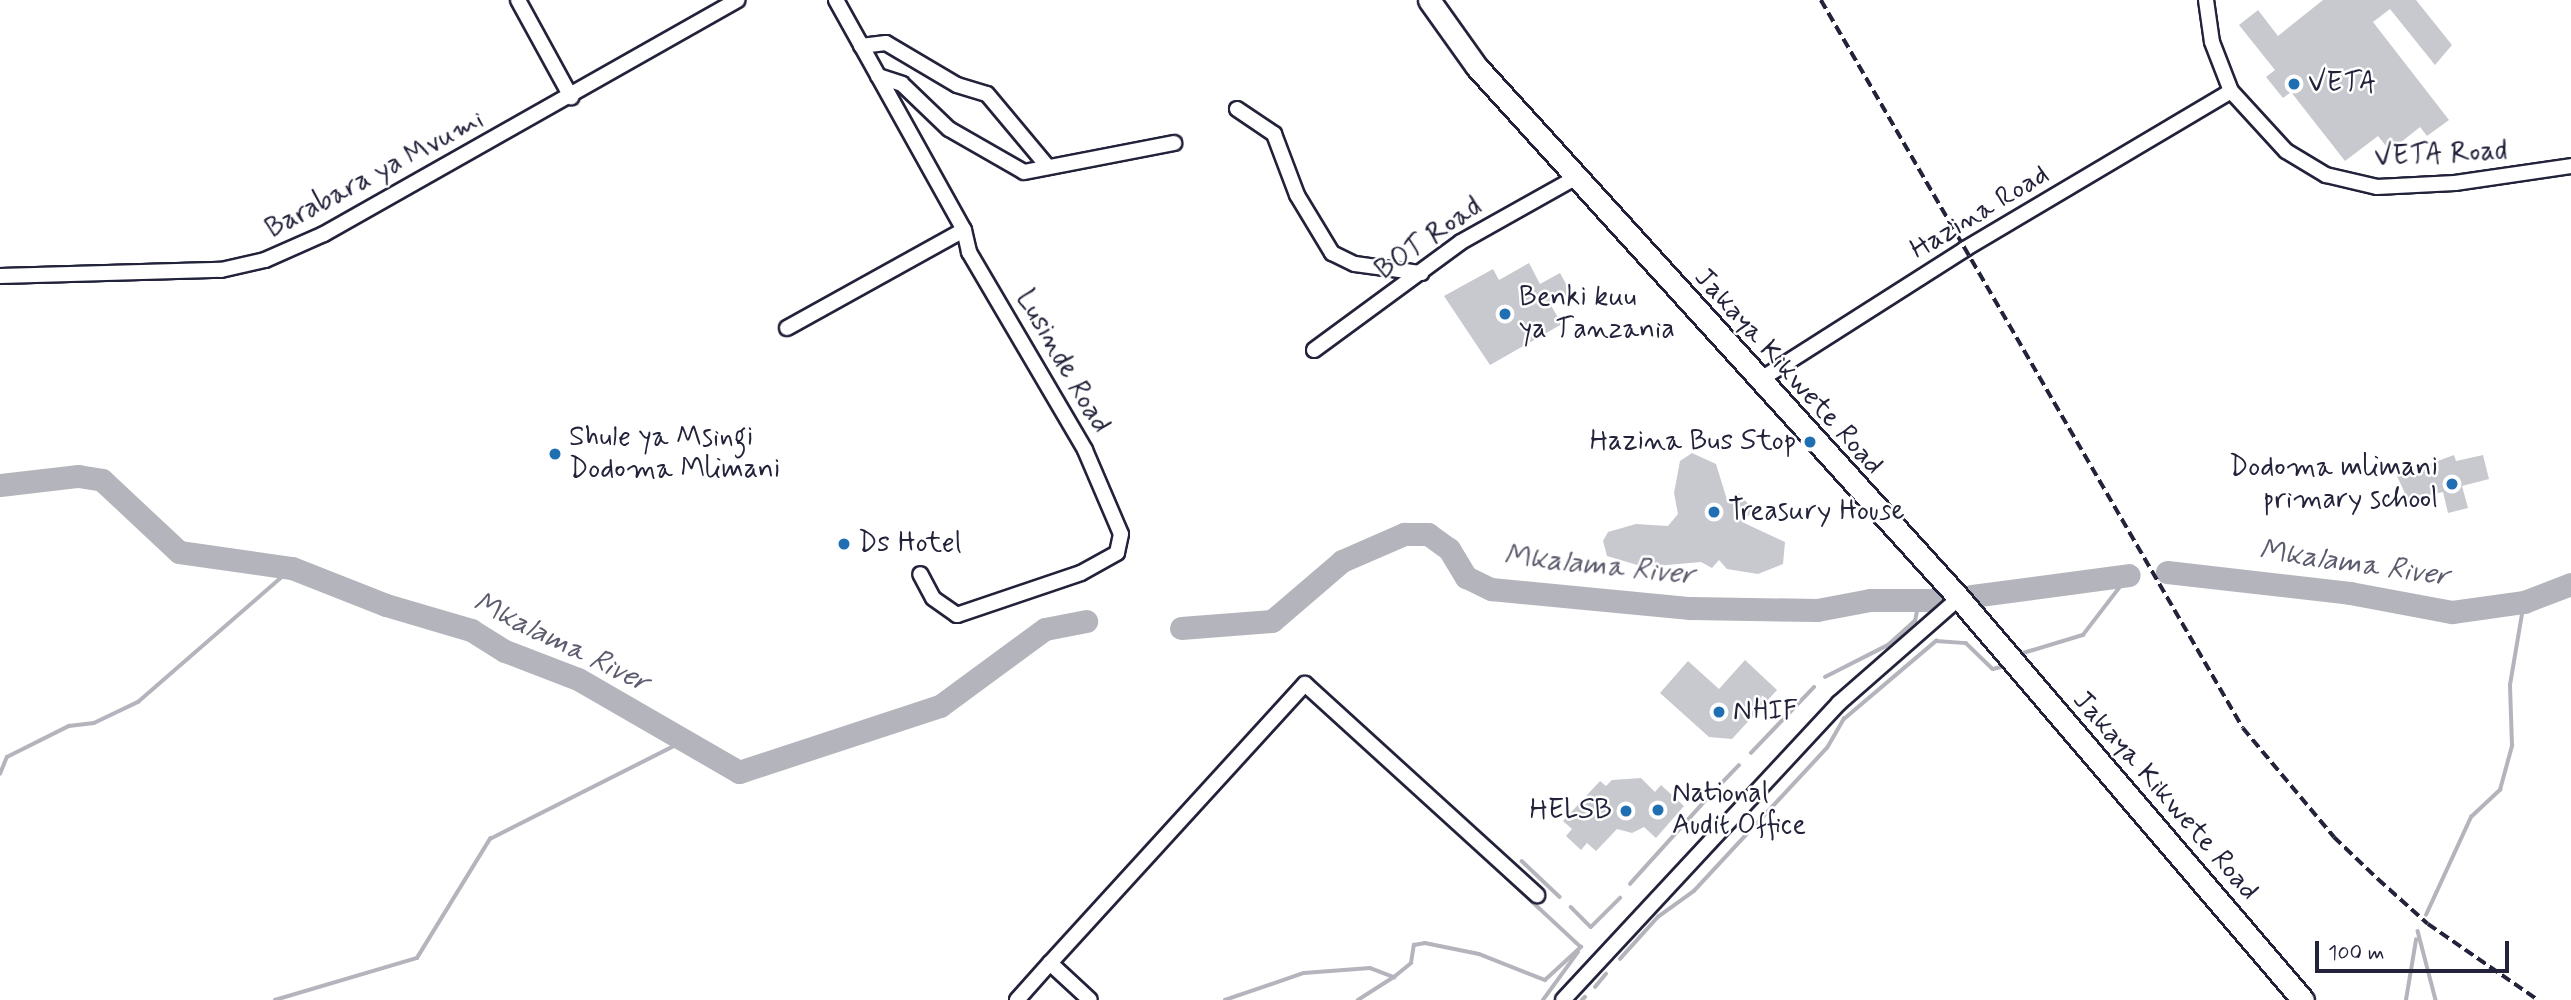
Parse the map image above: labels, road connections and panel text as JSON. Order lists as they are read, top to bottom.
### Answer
{
  "streets": {
    "main road": ["Jakaya Kikwete Road"],
    "street": [
      "VETA Road",
      "Barabara ya Mvumi",
      "Hazina Road",
      "BOT Road",
      "Lusinde Road"
    ]
  },
  "crossings": [
    ["VETA Road", "Hazina Road"],
    ["Hazina Road", "Jakaya Kikwete Road"],
    ["BOT Road", "Jakaya Kikwete Road"]
  ],
  "water": ["Mkalama River"],
  "places": [
    "VETA",
    "Benki kuu ya Tanzania",
    "Hazina Bus Stop",
    "Shule ya Msingi Dodoma Mlimani",
    "Dodoma mlimani primary school",
    "Treasury House",
    "Ds Hotel",
    "NHIF",
    "National Audit Office",
    "HELSB"
  ],
  "scale_bar": "100 m"
}
